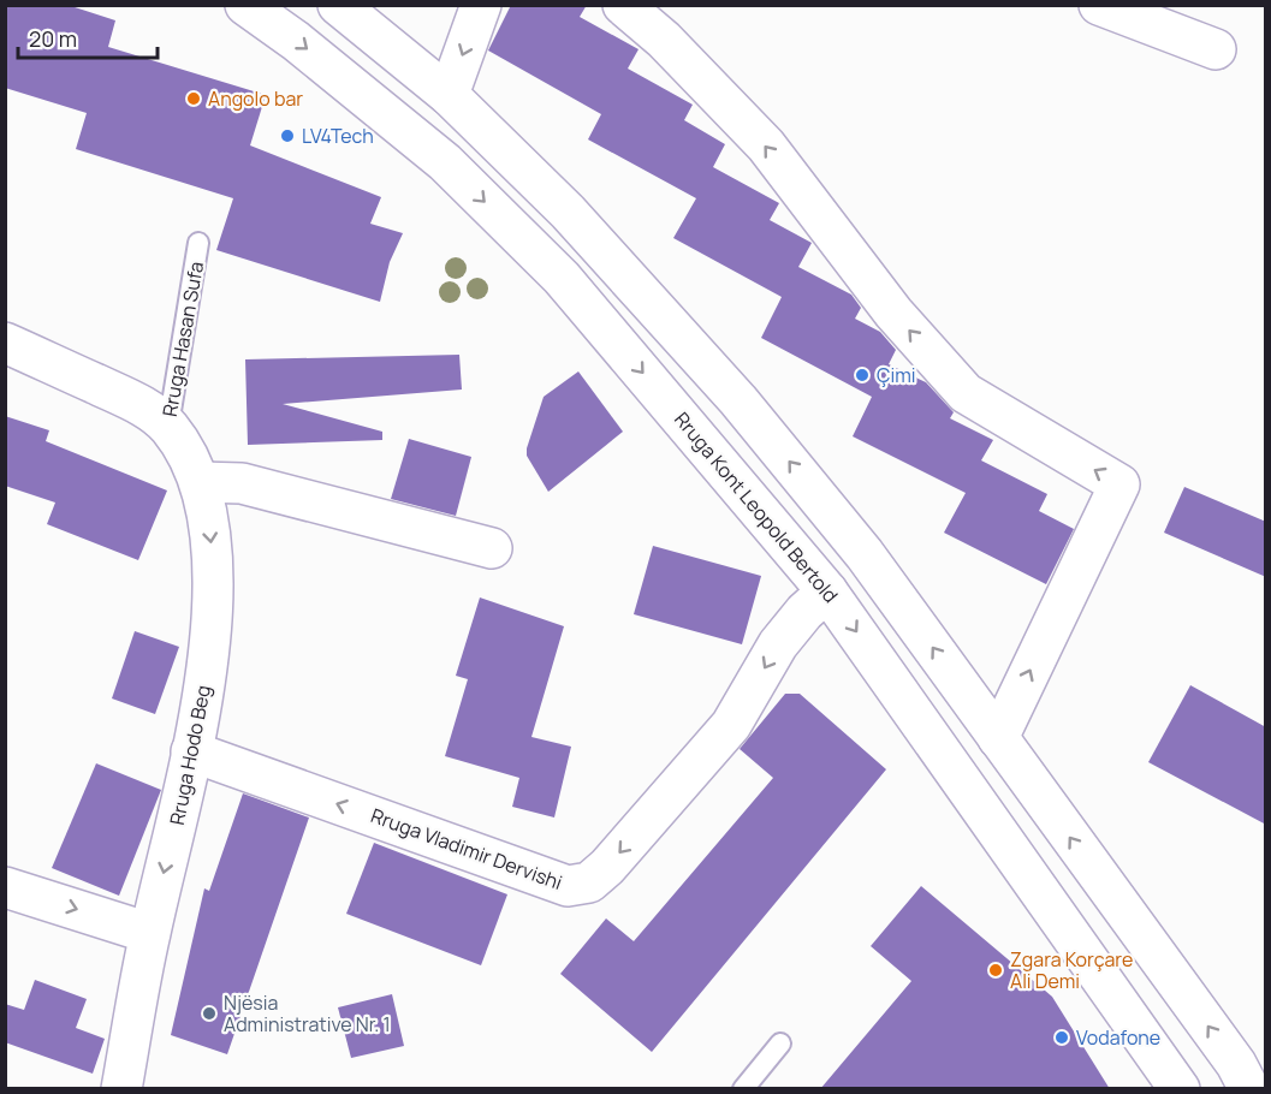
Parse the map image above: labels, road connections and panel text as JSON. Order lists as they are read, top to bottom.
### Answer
{
  "streets": {
    "street": [
      "Rruga Hasan Sufa",
      "Rruga Kont Leopold Bertold",
      "Rruga Hodo Beg",
      "Rruga Vladimir Dervishi"
    ]
  },
  "crossings": [
    ["Rruga Hasan Sufa", "Rruga Hodo Beg"],
    ["Rruga Kont Leopold Bertold", "Rruga Vladimir Dervishi"],
    ["Rruga Hodo Beg", "Rruga Vladimir Dervishi"]
  ],
  "one_way": ["Rruga Hodo Beg", "Rruga Vladimir Dervishi"],
  "places": [
    "Angolo bar",
    "LV4Tech",
    "Çimi",
    "Zgara Korçare Ali Demi",
    "Njësia Administrative Nr. 1",
    "Vodafone"
  ],
  "scale_bar": "20 m"
}
